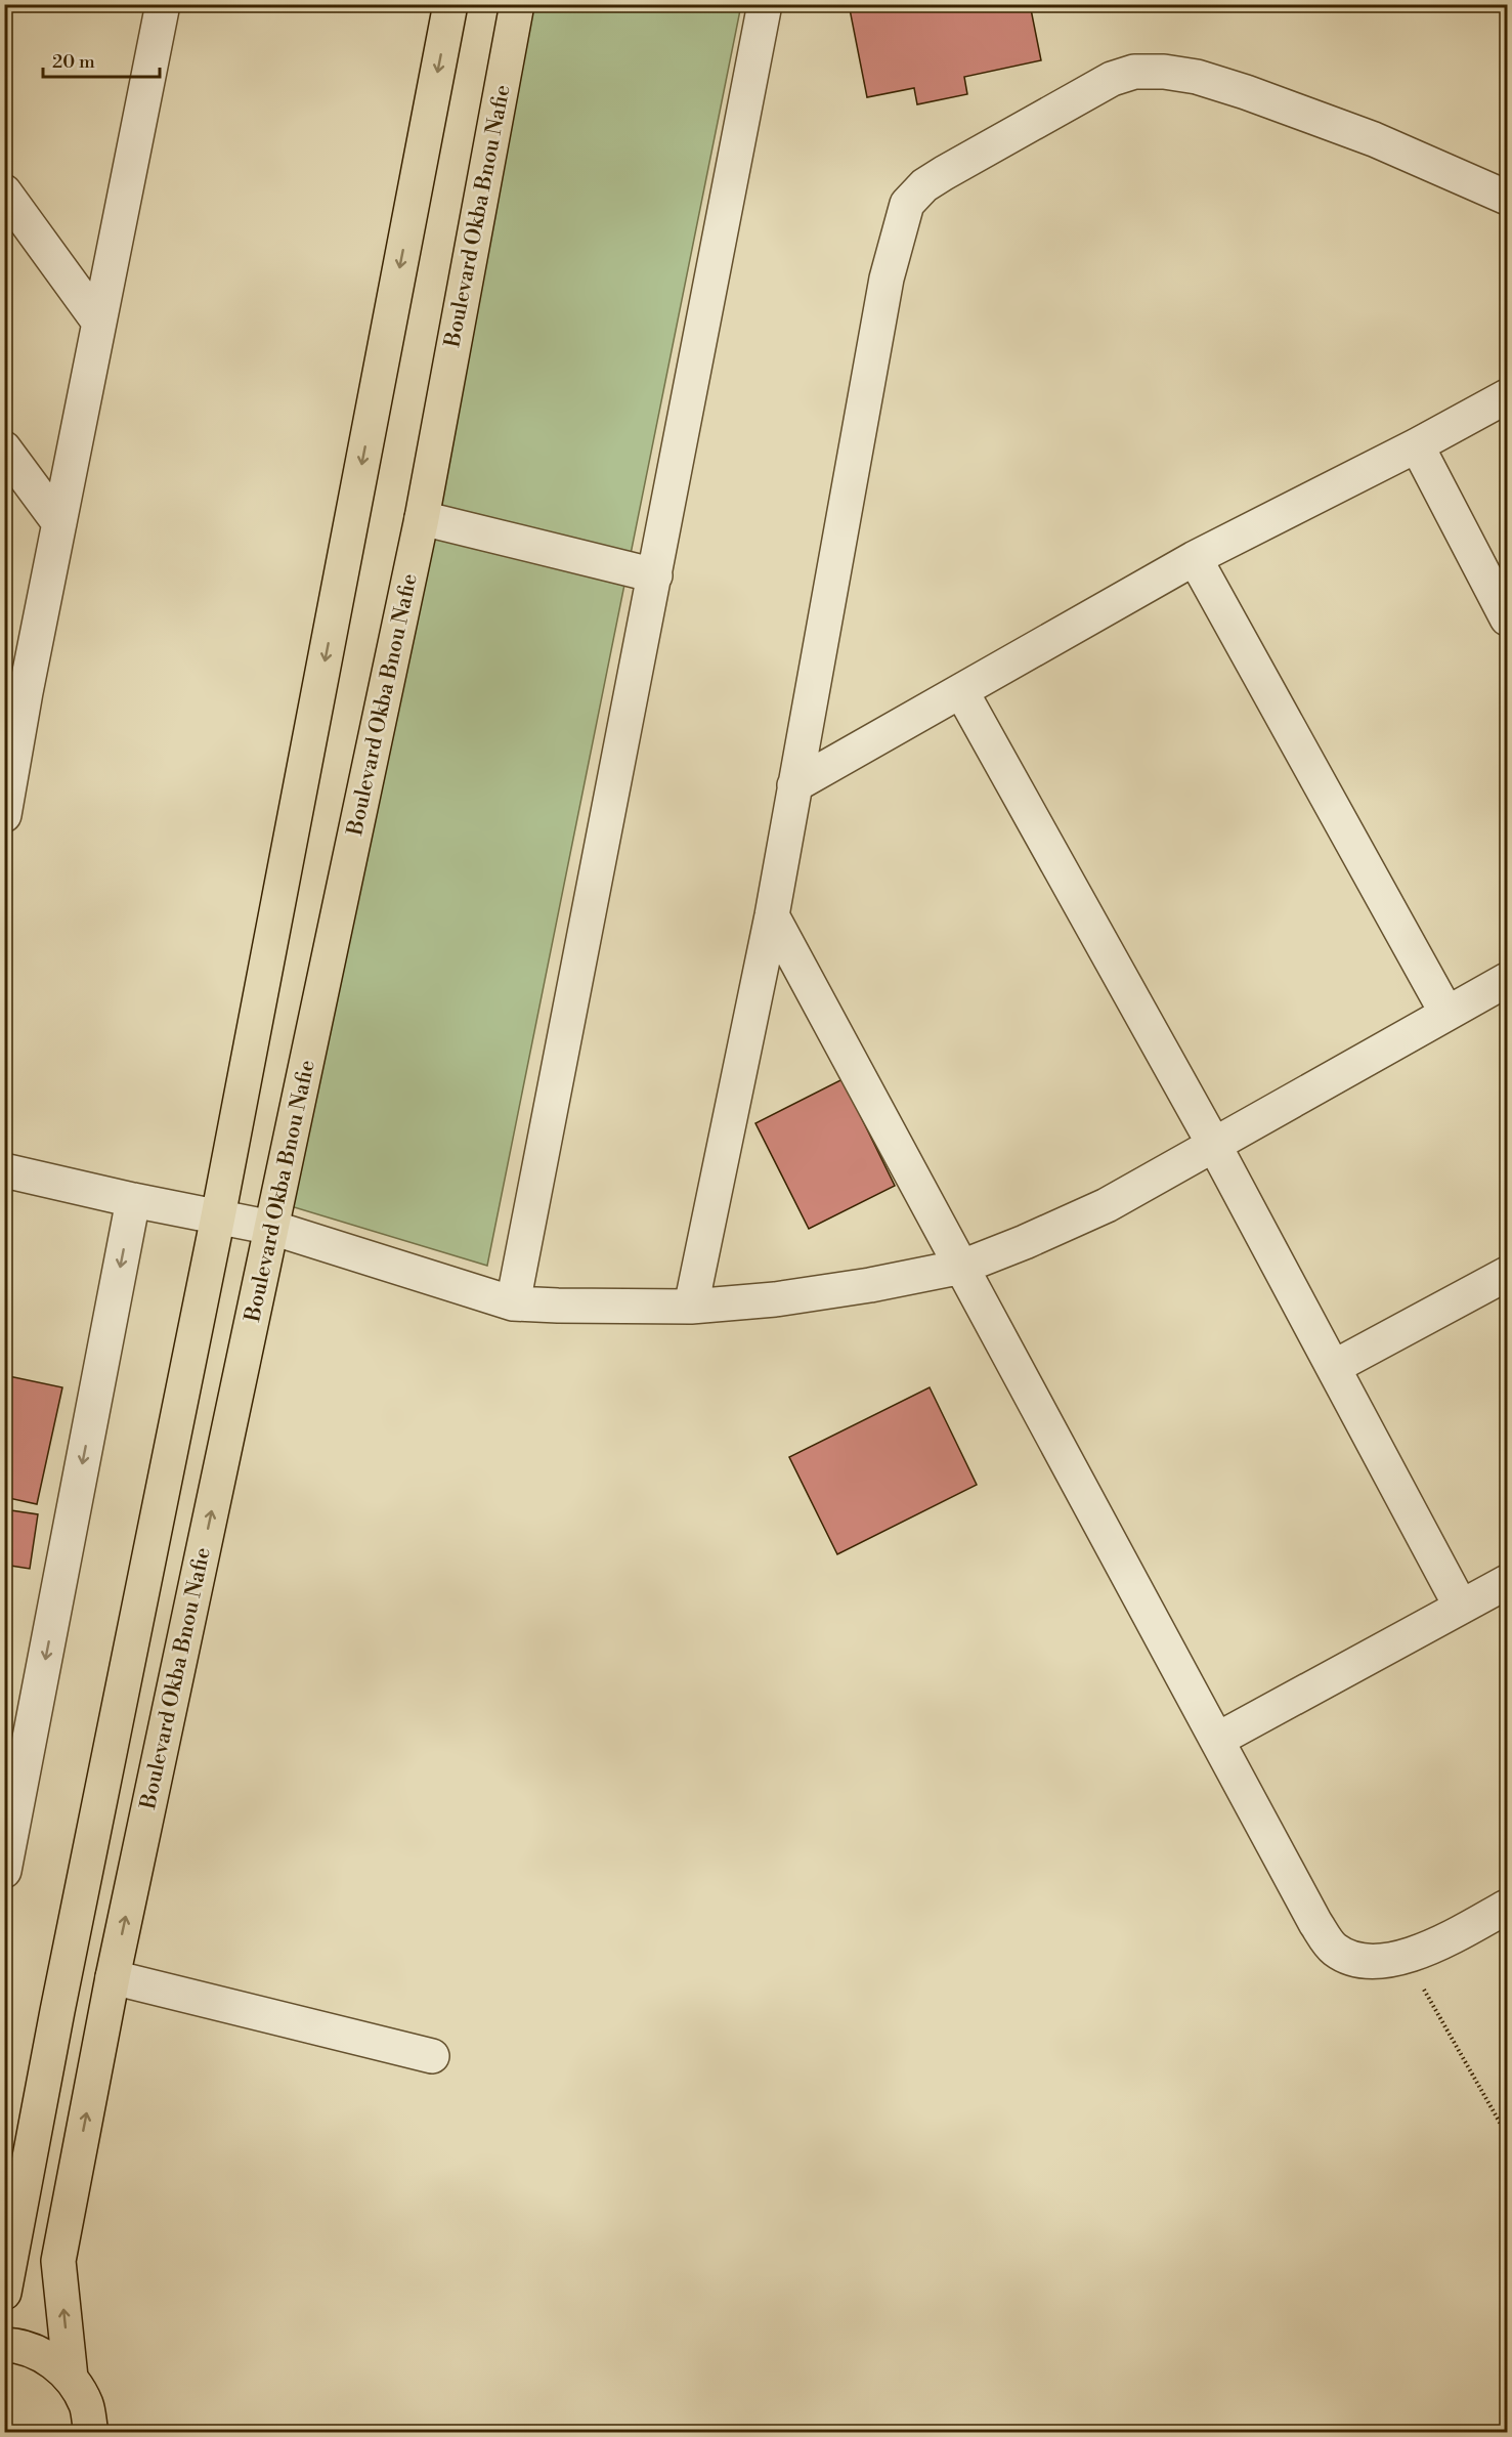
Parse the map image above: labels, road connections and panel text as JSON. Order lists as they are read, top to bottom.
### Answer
{
  "streets": {
    "main road": ["Boulevard Okba Bnou Nafie"]
  },
  "scale_bar": "20 m"
}
